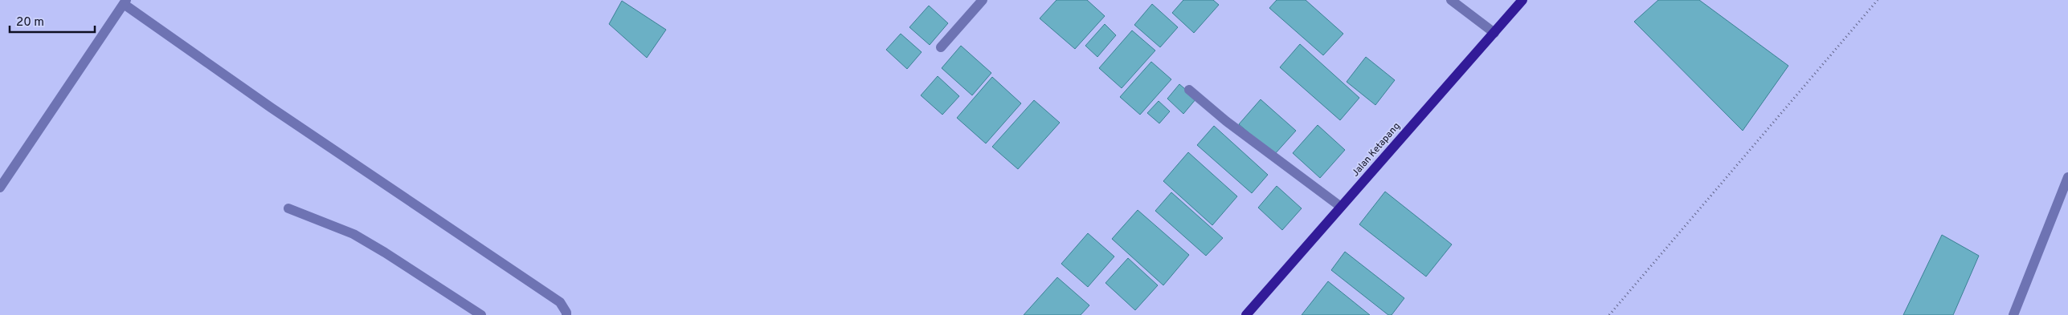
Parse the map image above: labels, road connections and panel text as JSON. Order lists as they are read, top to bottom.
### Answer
{
  "streets": {
    "main road": ["Jalan Ketapang"]
  },
  "scale_bar": "20 m"
}
